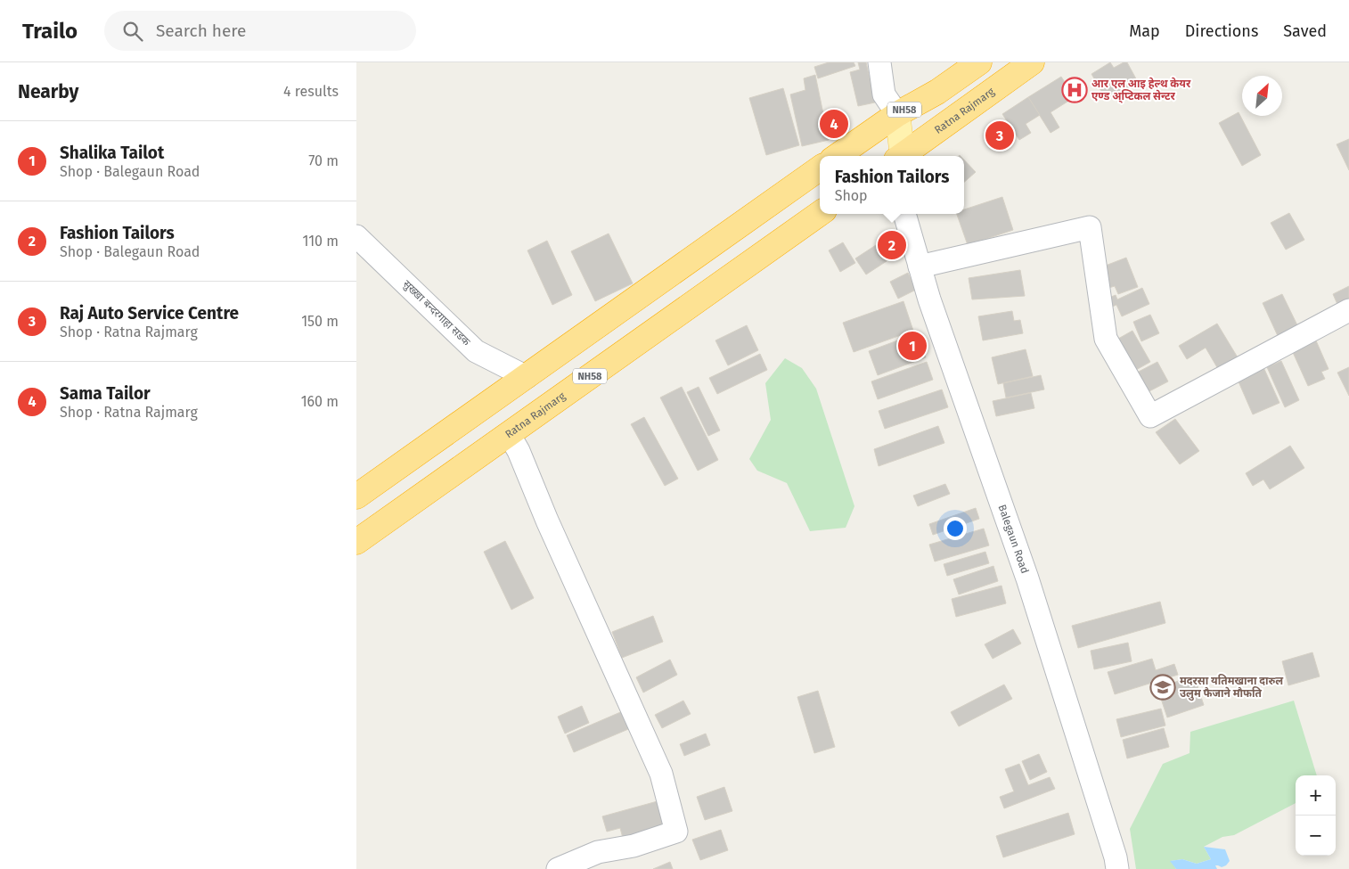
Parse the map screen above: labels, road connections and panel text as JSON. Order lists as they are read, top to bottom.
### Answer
{
  "streets": {
    "highway": ["NH58", "Ratna Rajmarg"],
    "street": ["सुख्खा बन्दरगाहा सडक", "Balegaun Road"]
  },
  "places": {
    "hospital": ["आर एल आइ हेल्थ केयर एण्ड अ्प्टिकल सेन्टर"],
    "school or university": ["मदरसा यतिमखाना दारुल उलुम फैजाने माैफति"]
  },
  "north": "top right",
  "page": {
    "header": "Trailo",
    "search": "Search here",
    "nav": ["Map", "Directions", "Saved"],
    "heading": ["Nearby", "4 results"],
    "pins": [
      "4",
      "3",
      "2",
      "1"
    ],
    "list": [
      {
        "mark": "1",
        "name": "Shalika Tailot",
        "note": "Shop · Balegaun Road",
        "value": "70 m"
      },
      {
        "mark": "2",
        "name": "Fashion Tailors",
        "note": "Shop · Balegaun Road",
        "value": "110 m"
      },
      {
        "mark": "3",
        "name": "Raj Auto Service Centre",
        "note": "Shop · Ratna Rajmarg",
        "value": "150 m"
      },
      {
        "mark": "4",
        "name": "Sama Tailor",
        "note": "Shop · Ratna Rajmarg",
        "value": "160 m"
      }
    ],
    "popup": ["Fashion Tailors", "Shop"],
    "map_buttons": ["+", "−"]
  }
}
